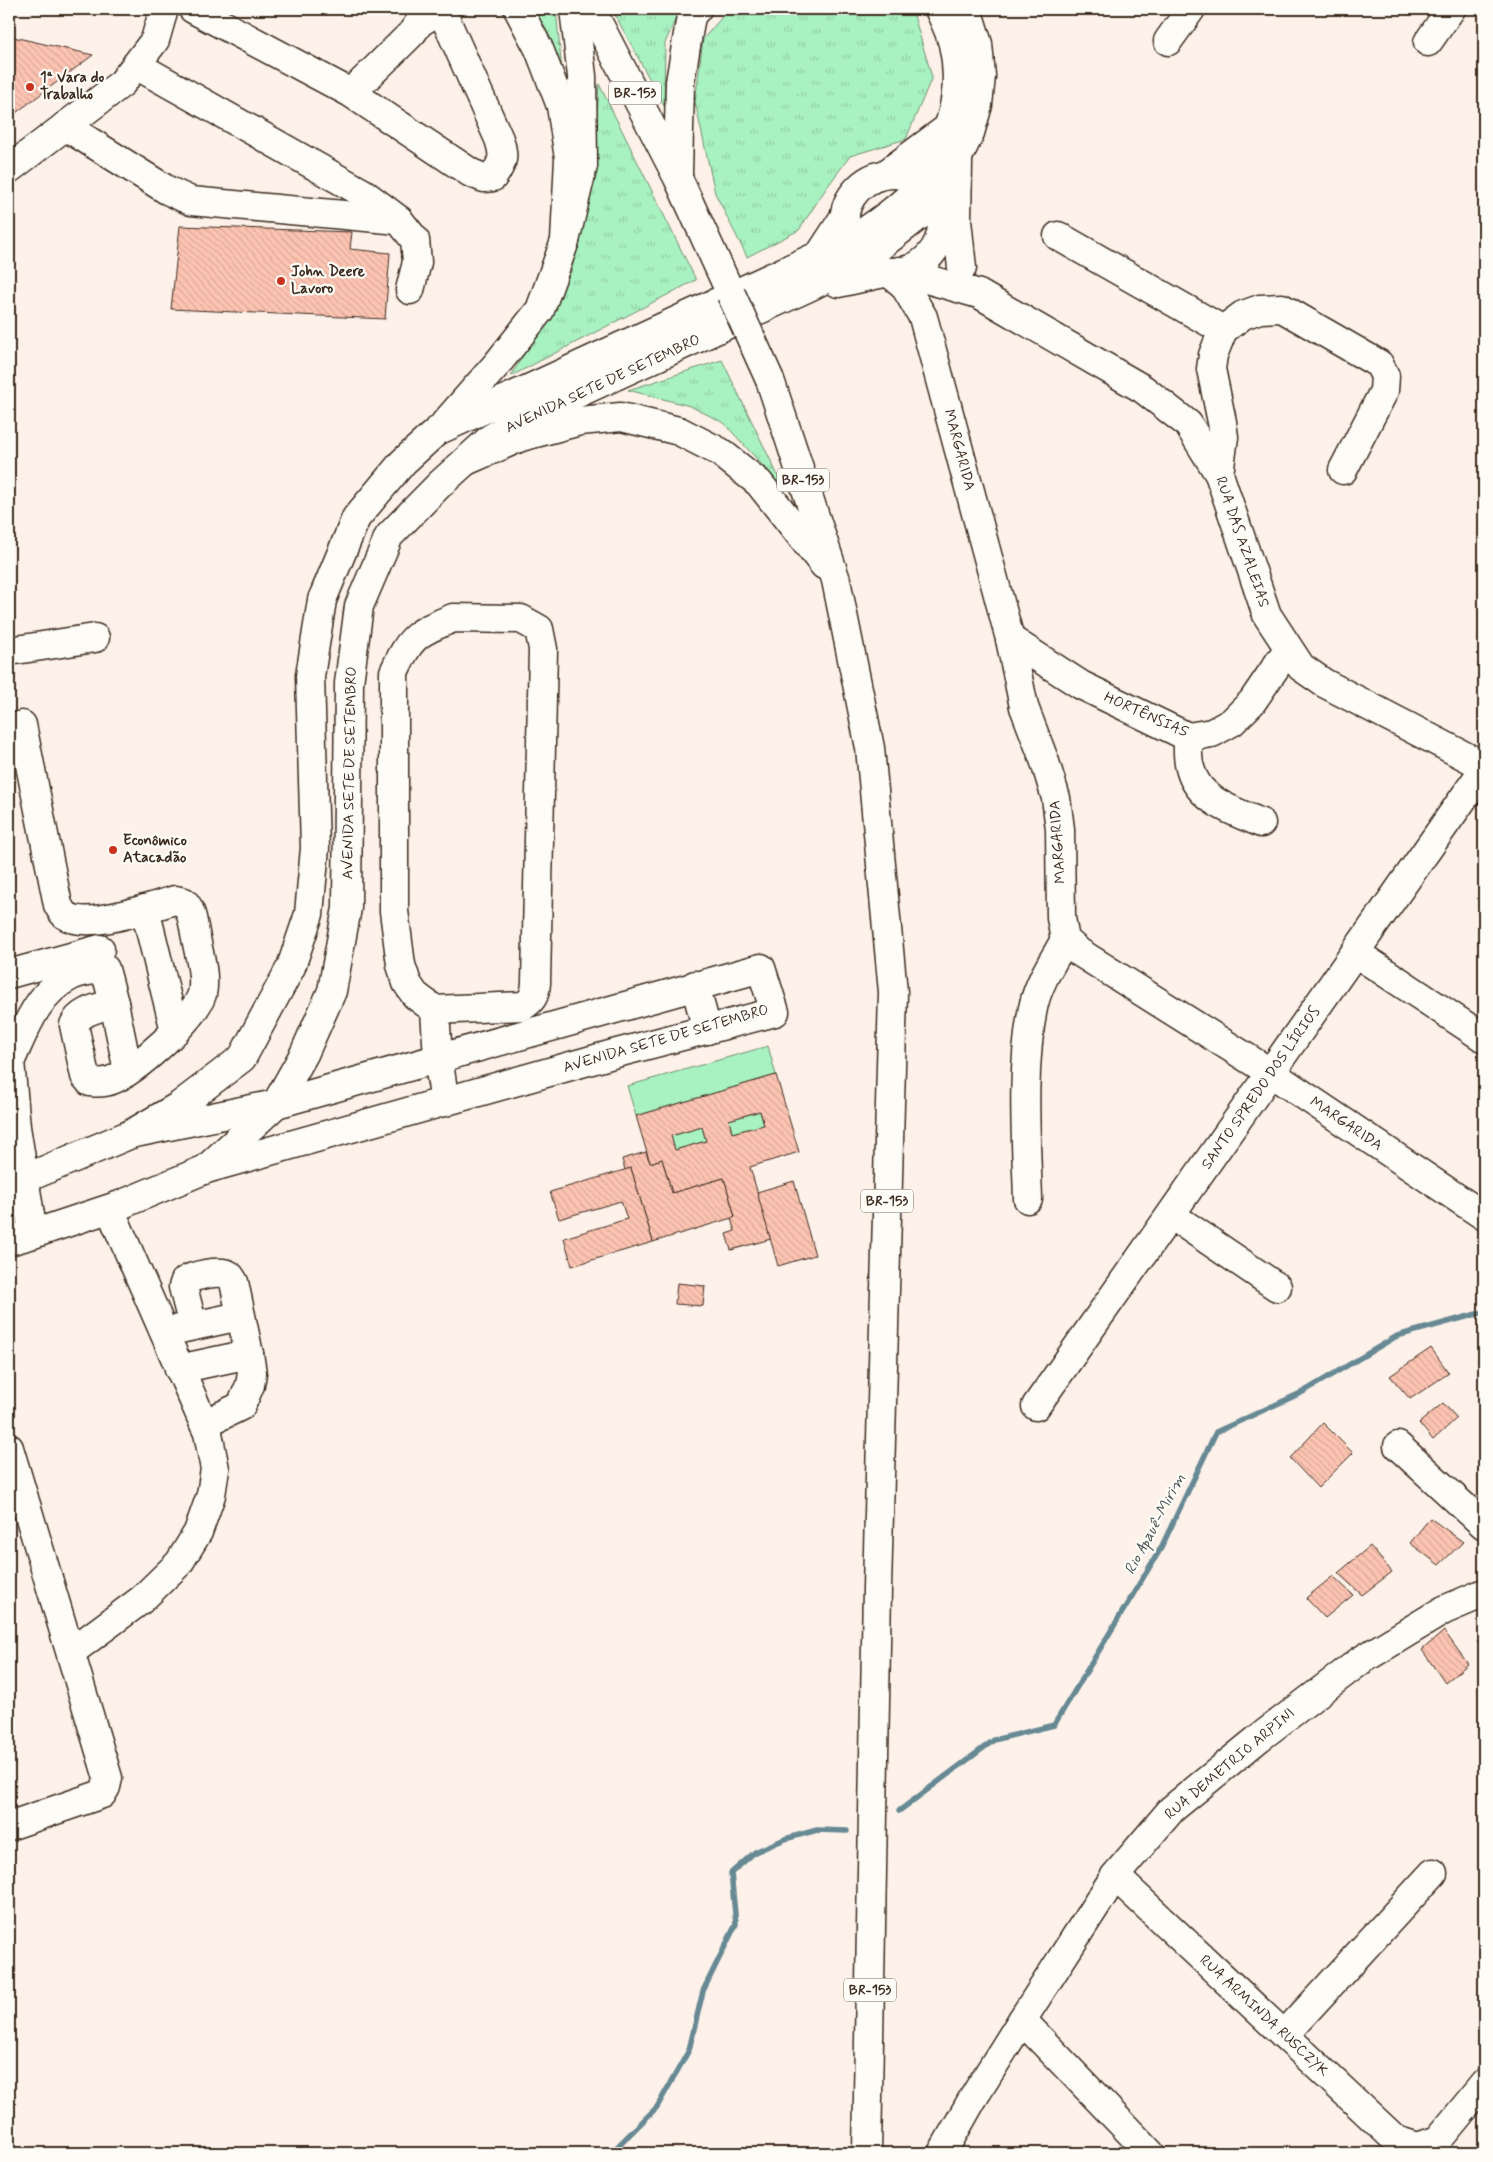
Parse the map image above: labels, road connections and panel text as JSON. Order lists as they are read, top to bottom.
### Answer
{
  "streets": {
    "main road": [
      "BR-153",
      "AVENIDA SETE DE SETEMBRO",
      "MARGARIDA",
      "RUA DAS AZALEIAS",
      "HORTÊNSIAS",
      "SANTO SPREDO DOS LÍRIOS",
      "RUA DEMETRIO ARPINI",
      "RUA ARMINDA RUSCZYK"
    ]
  },
  "crossings": [
    ["MARGARIDA", "RUA DAS AZALEIAS"],
    ["MARGARIDA", "HORTÊNSIAS"],
    ["MARGARIDA", "SANTO SPREDO DOS LÍRIOS"],
    ["RUA DAS AZALEIAS", "HORTÊNSIAS"],
    ["RUA DAS AZALEIAS", "SANTO SPREDO DOS LÍRIOS"],
    ["RUA DEMETRIO ARPINI", "RUA ARMINDA RUSCZYK"]
  ],
  "water": ["Rio Apauê-Mirim"],
  "places": ["1ª Vara do Trabalho", "John Deere Lavoro", "Econômico Atacadão"]
}
